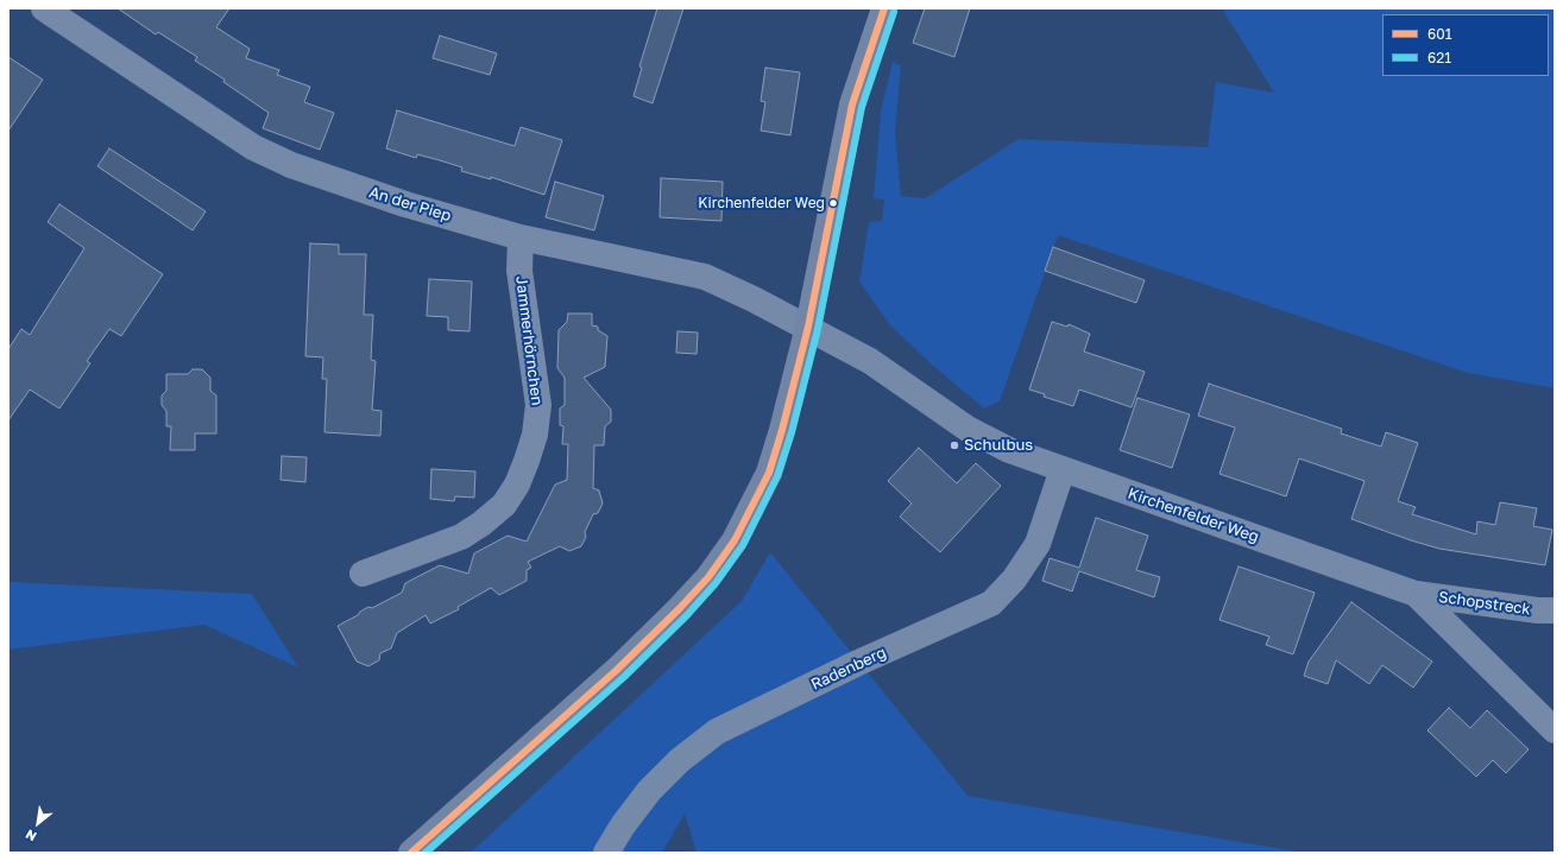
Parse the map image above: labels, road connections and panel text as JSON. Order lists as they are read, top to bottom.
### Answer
{
  "streets": {
    "street": [
      "An der Piep",
      "Jammerhörnchen",
      "Kirchenfelder Weg",
      "Schopstreck",
      "Radenberg"
    ]
  },
  "crossings": [
    ["An der Piep", "Jammerhörnchen"],
    ["An der Piep", "Kirchenfelder Weg"],
    ["Kirchenfelder Weg", "Schopstreck"],
    ["Kirchenfelder Weg", "Radenberg"]
  ],
  "places": ["Kirchenfelder Weg", "Schulbus"],
  "lines": ["transit line 601", "transit line 621"],
  "legend": ["601", "621"],
  "north": "bottom left"
}
